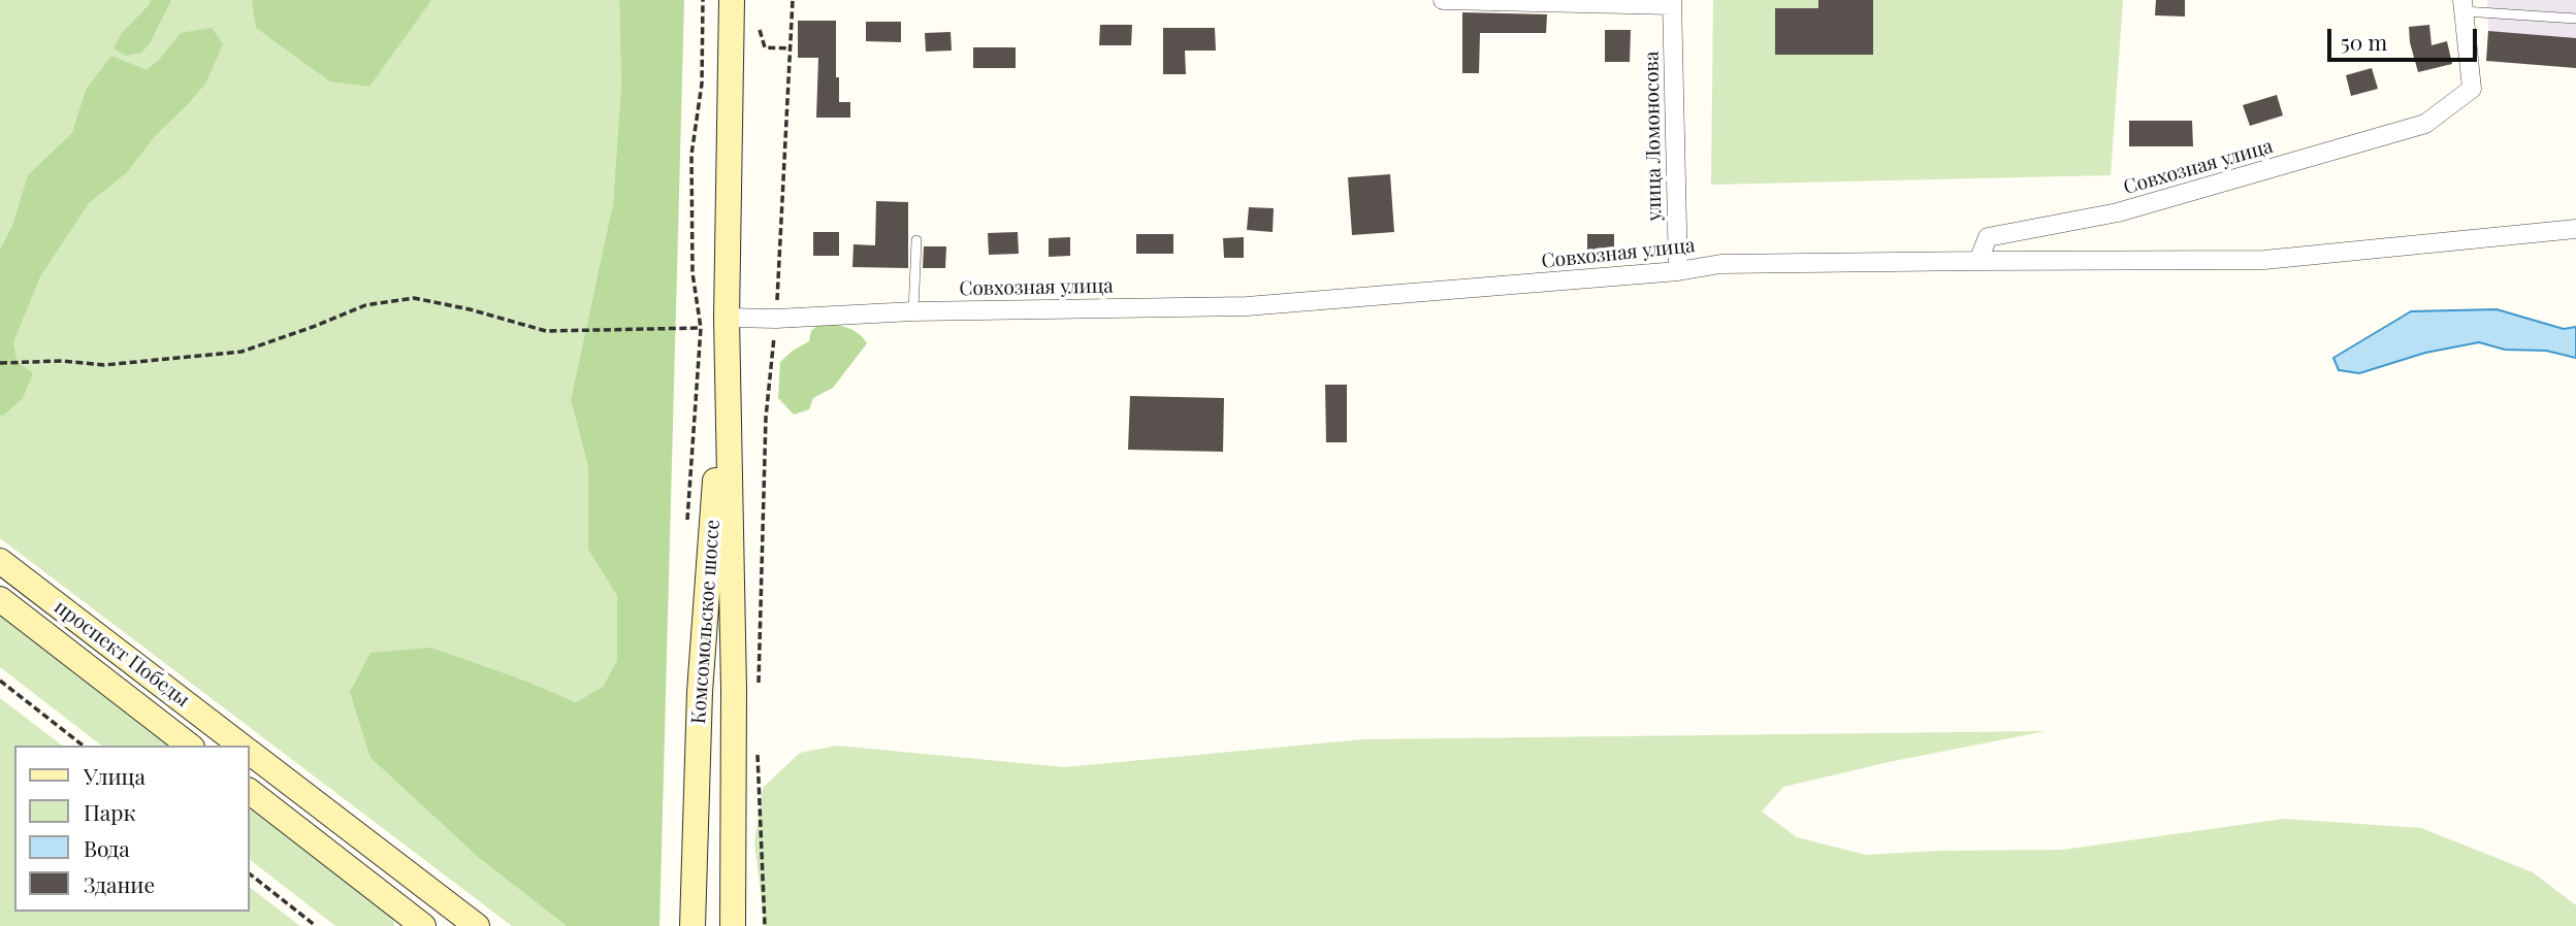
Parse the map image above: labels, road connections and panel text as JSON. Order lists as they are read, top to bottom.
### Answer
{
  "streets": {
    "main road": ["Комсомольское шоссе", "проспект Победы"],
    "street": ["улица Ломоносова", "Совхозная улица"]
  },
  "crossings": [
    ["улица Ломоносова", "Совхозная улица"],
    ["Совхозная улица", "Комсомольское шоссе"]
  ],
  "legend": [
    "Улица",
    "Парк",
    "Вода",
    "Здание"
  ],
  "scale_bar": "50 m"
}
